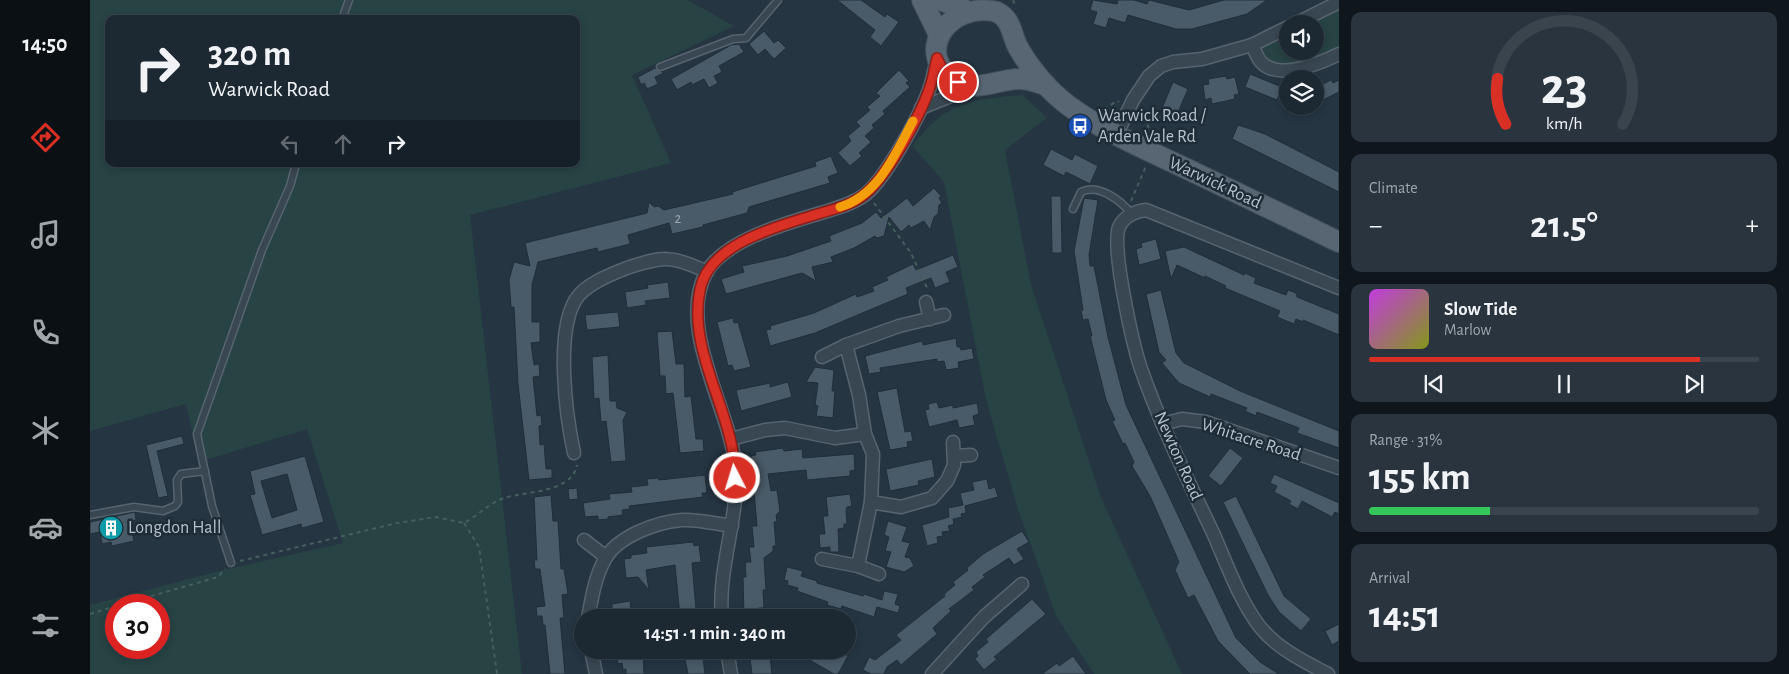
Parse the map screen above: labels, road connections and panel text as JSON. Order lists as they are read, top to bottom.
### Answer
{
  "streets": {
    "main road": ["Warwick Road"],
    "street": ["Whitacre Road", "Newton Road"]
  },
  "crossings": [
    ["Whitacre Road", "Newton Road"]
  ],
  "places": {
    "bus stop": ["Warwick Road / Arden Vale Rd"],
    "building": ["Longdon Hall"]
  },
  "house_numbers": ["2"],
  "page": {
    "tabs": "14:50",
    "turn": ["320 m", "Warwick Road"],
    "tile": [
      "Climate",
      ["Range · 31%", "155 km"],
      ["Arrival", "14:51"]
    ],
    "heat": ["−", "21.5°", "+"],
    "song": ["Slow Tide", "Marlow"],
    "limit": "30",
    "trip": "14:51 · 1 min · 340 m",
    "gauge": ["23", "km/h"]
  }
}
